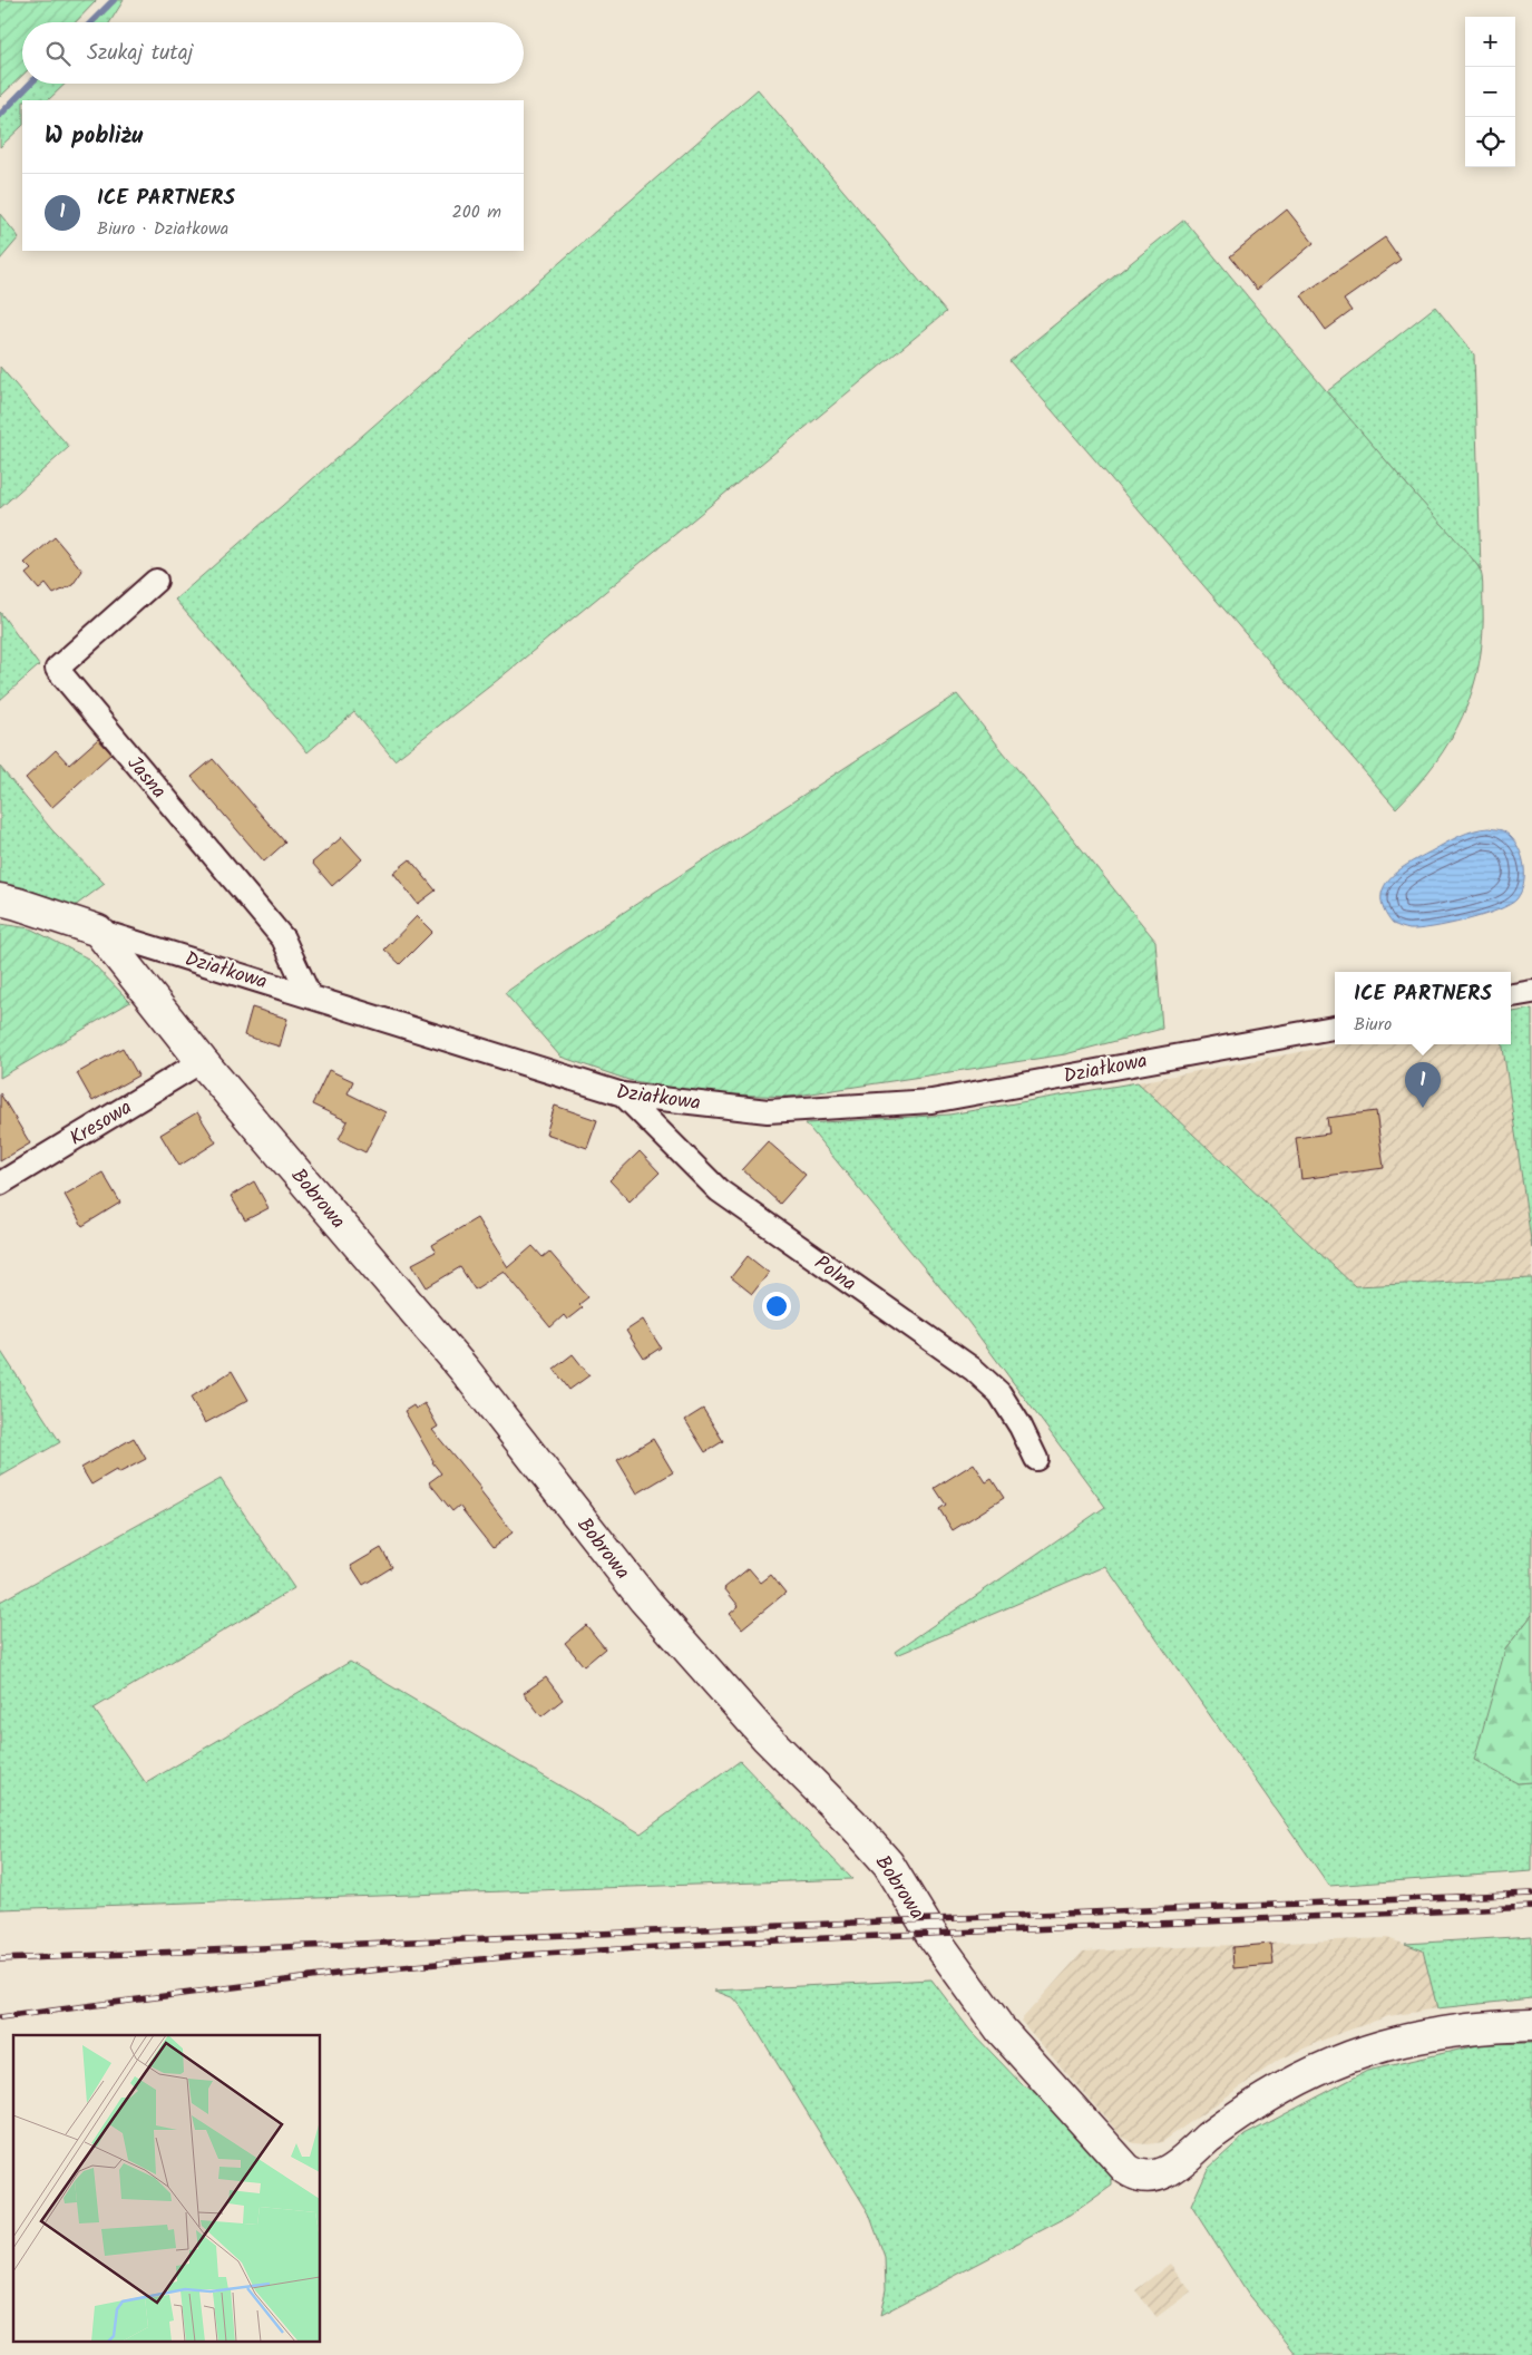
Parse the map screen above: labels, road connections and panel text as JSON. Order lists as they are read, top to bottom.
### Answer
{
  "streets": {
    "street": [
      "Jasna",
      "Działkowa",
      "Kresowa",
      "Bobrowa",
      "Polna"
    ]
  },
  "crossings": [
    ["Jasna", "Działkowa"],
    ["Działkowa", "Bobrowa"],
    ["Działkowa", "Polna"],
    ["Kresowa", "Bobrowa"]
  ],
  "page": {
    "map_buttons": ["+", "−"],
    "search": "Szukaj tutaj",
    "heading": "W pobliżu",
    "list": [
      {
        "mark": "1",
        "name": "ICE PARTNERS",
        "note": "Biuro · Działkowa",
        "value": "200 m"
      }
    ],
    "popup": ["ICE PARTNERS", "Biuro"],
    "pins": "1"
  }
}
